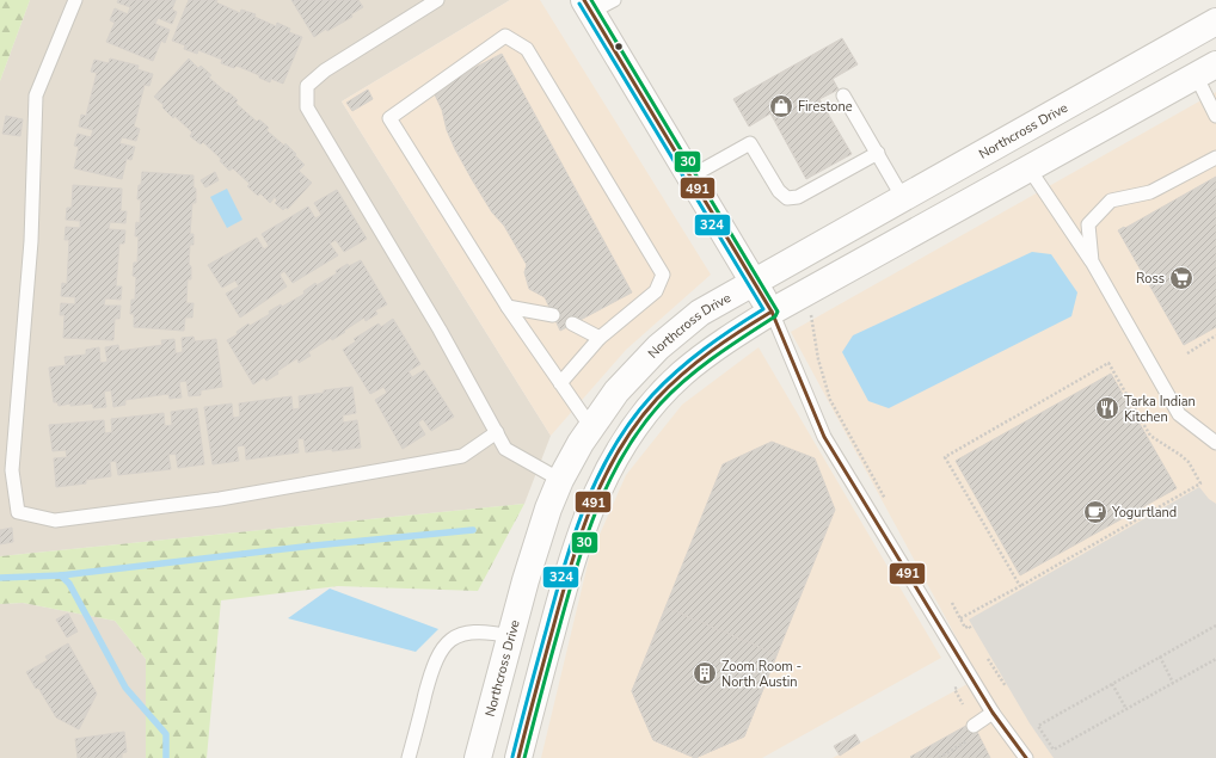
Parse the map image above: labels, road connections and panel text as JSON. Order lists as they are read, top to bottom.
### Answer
{
  "streets": {
    "street": ["Northcross Drive"]
  },
  "places": {
    "shop": ["Firestone"],
    "supermarket": ["Ross"],
    "restaurant": ["Tarka Indian Kitchen"],
    "cafe": ["Yogurtland"],
    "building": ["Zoom Room - North Austin"]
  },
  "lines": ["transit line 491", "transit line 30", "transit line 324"]
}
